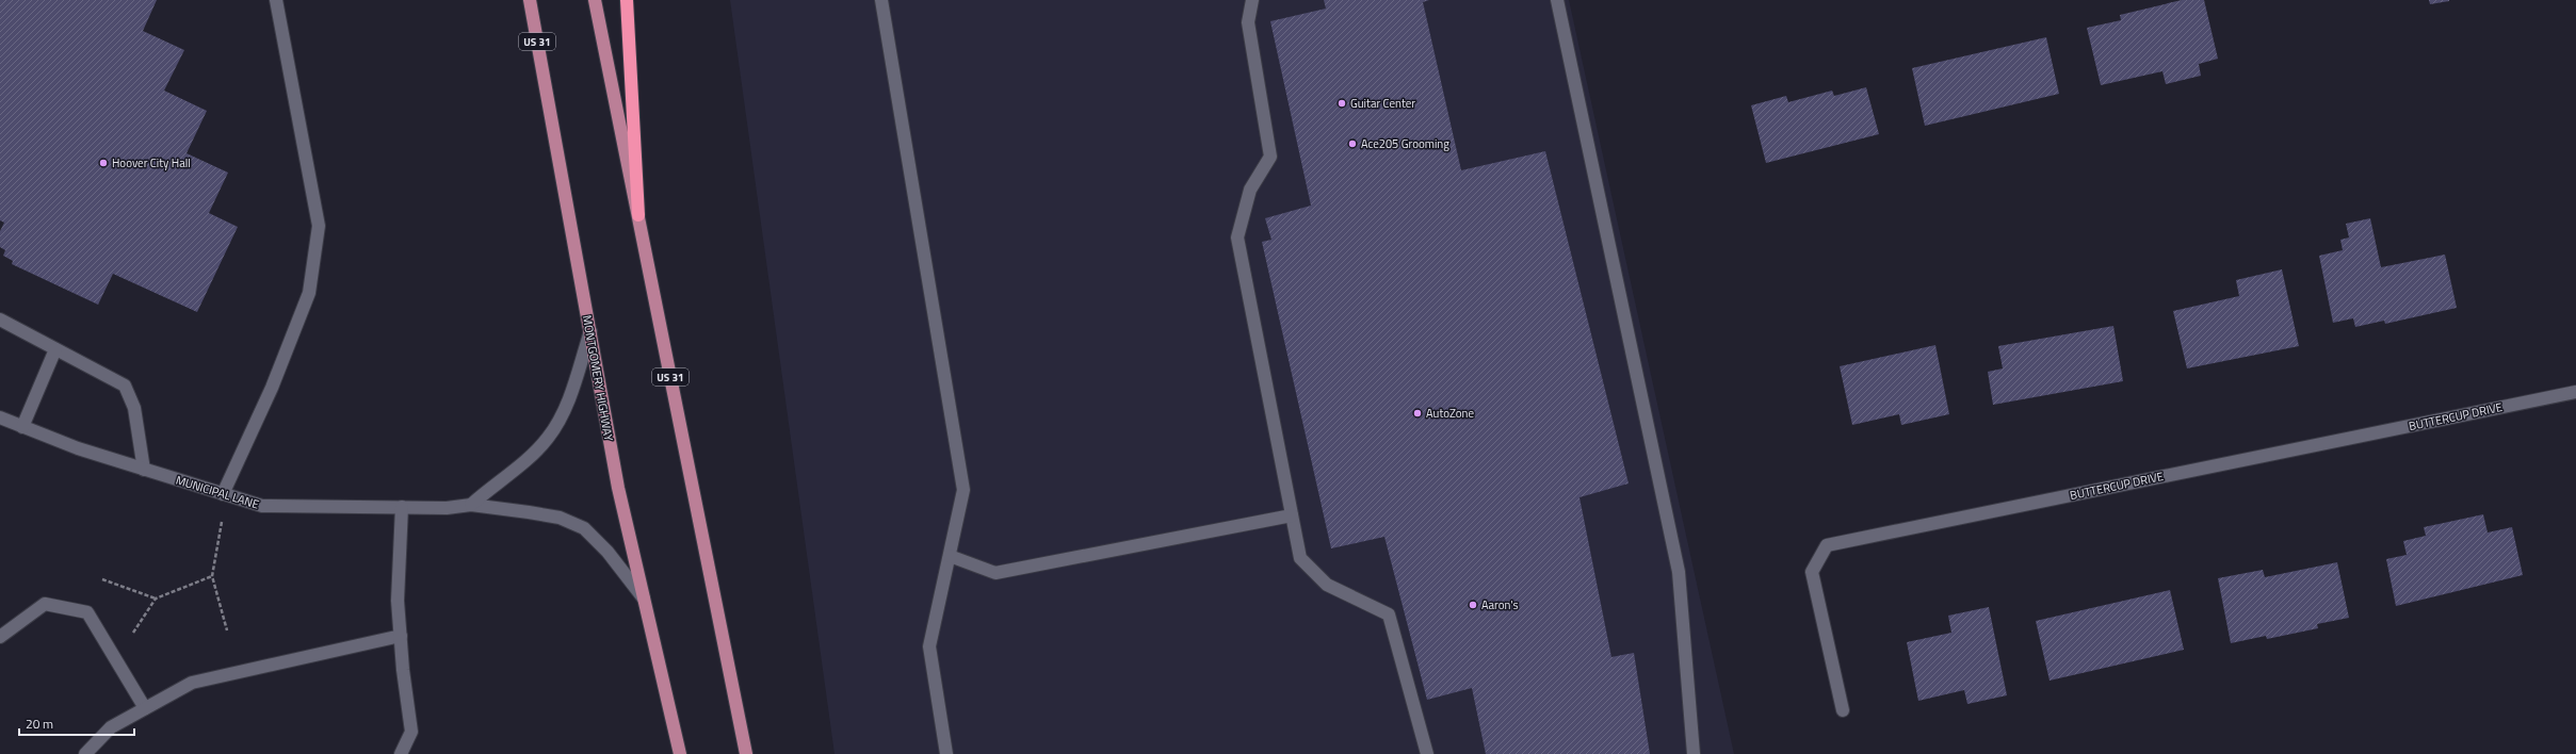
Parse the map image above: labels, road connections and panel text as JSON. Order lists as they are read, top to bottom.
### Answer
{
  "streets": {
    "main road": ["US 31", "MONTGOMERY HIGHWAY"],
    "street": ["BUTTERCUP DRIVE", "MUNICIPAL LANE"]
  },
  "crossings": [
    ["MONTGOMERY HIGHWAY", "MUNICIPAL LANE"]
  ],
  "places": [
    "Guitar Center",
    "Ace205 Grooming",
    "Hoover City Hall",
    "AutoZone",
    "Aaron's"
  ],
  "scale_bar": "20 m"
}
